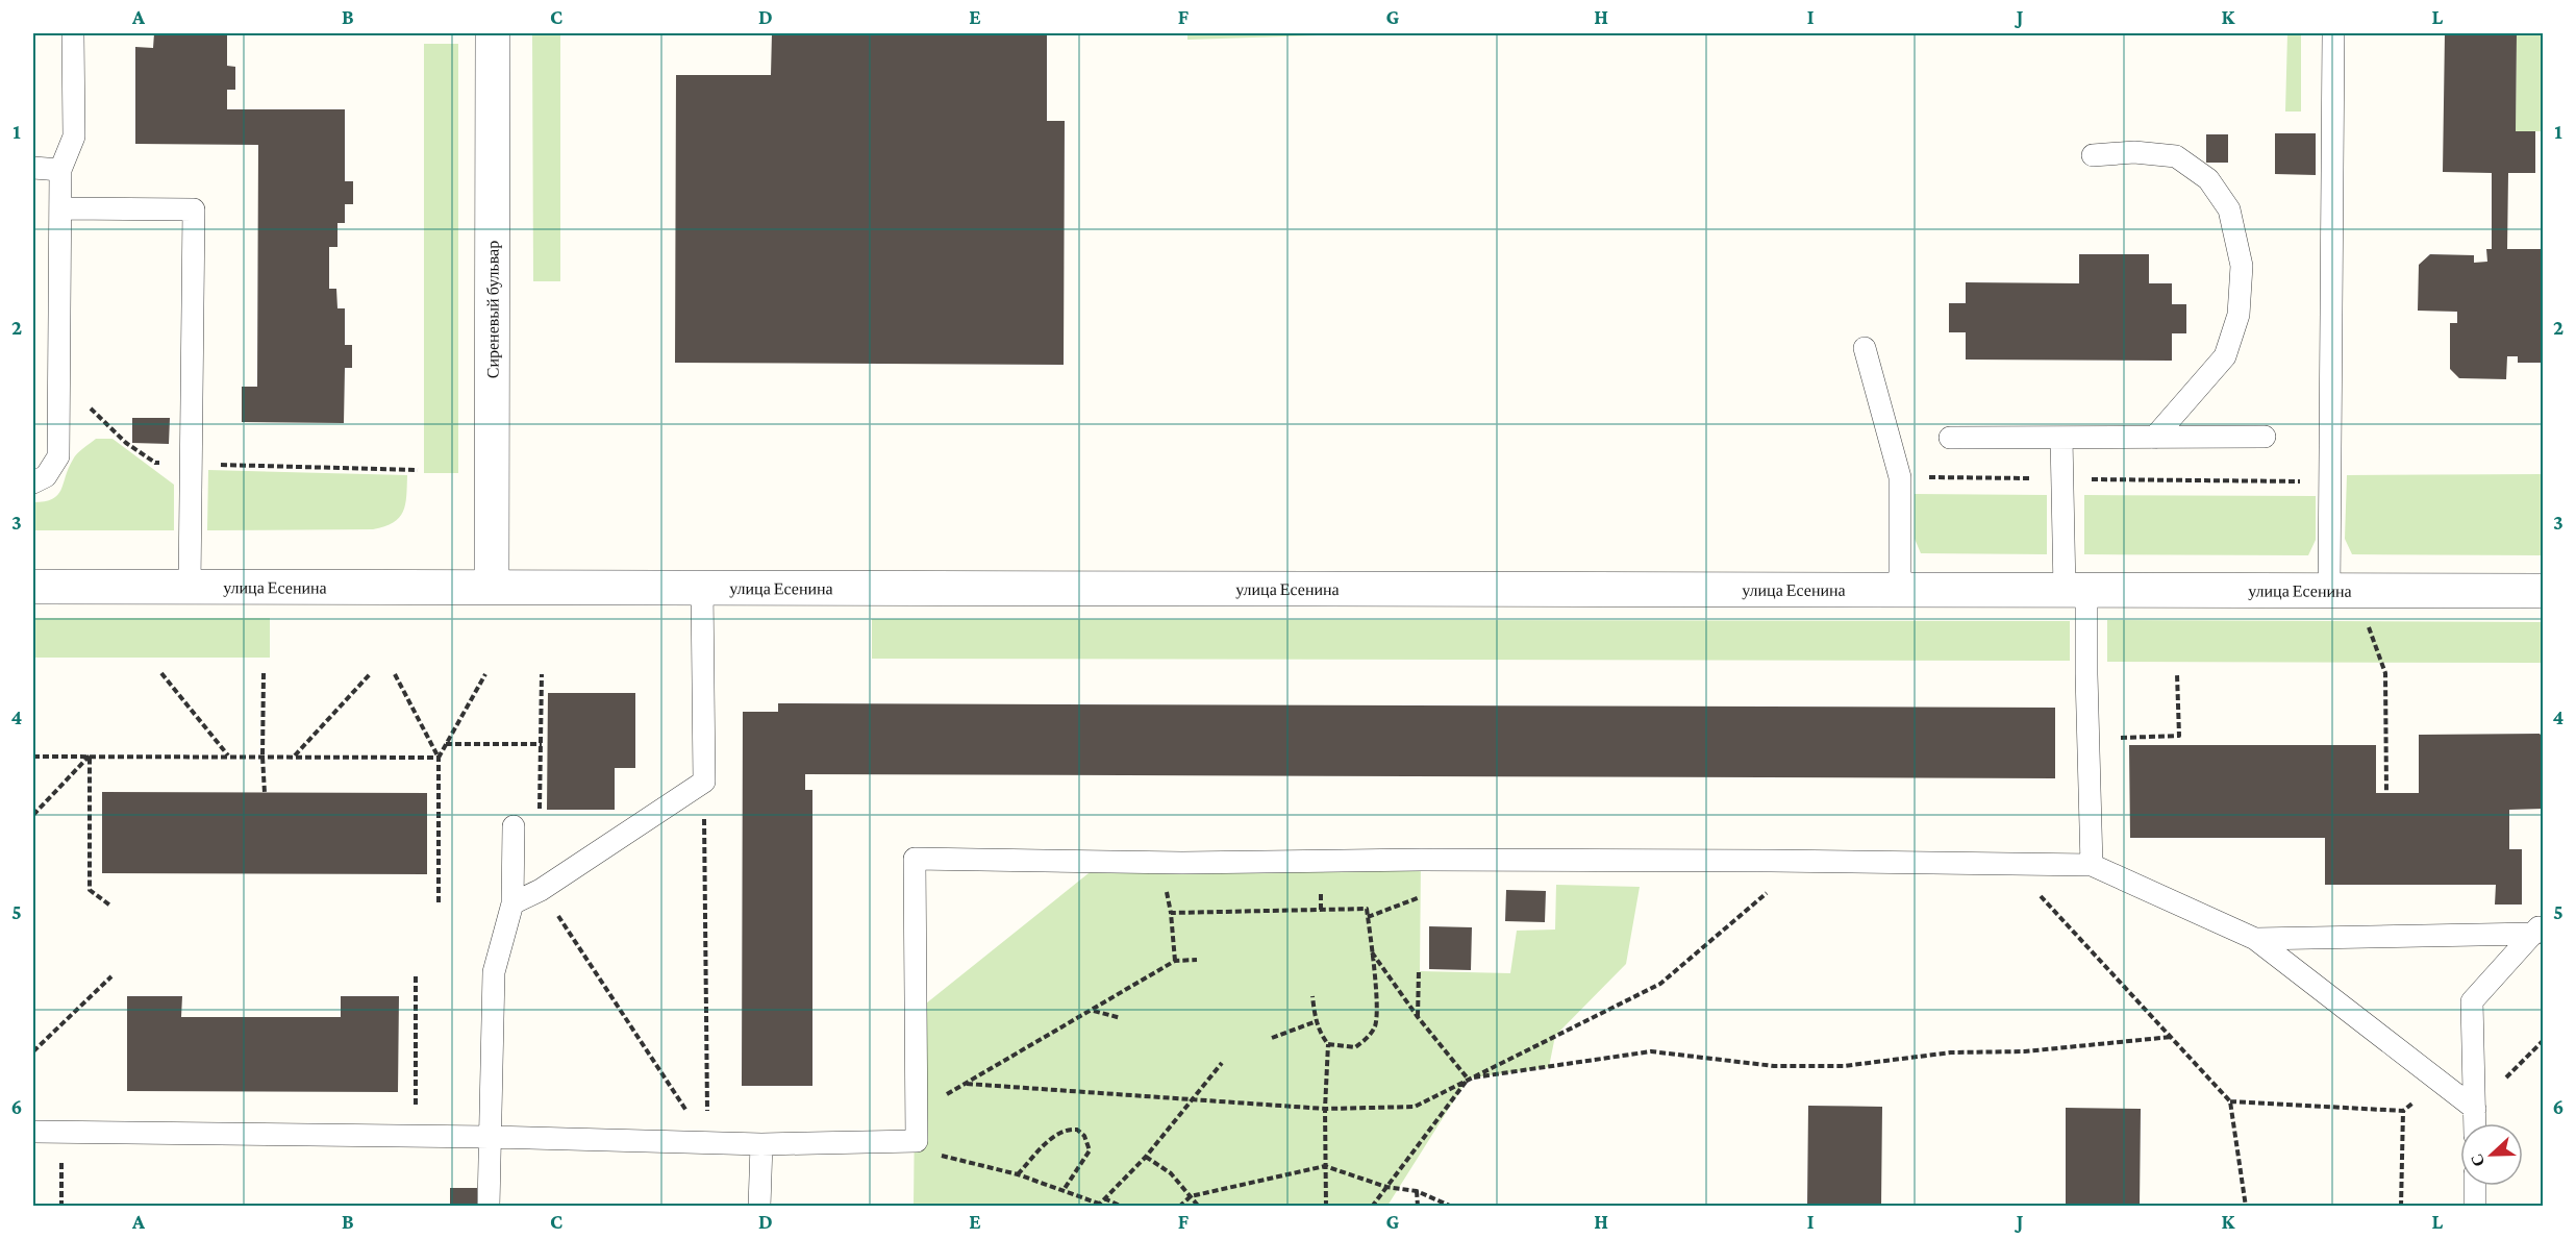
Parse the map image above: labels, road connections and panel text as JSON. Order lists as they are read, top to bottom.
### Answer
{
  "streets": {
    "street": ["Сиреневый бульвар", "улица Есенина"]
  },
  "crossings": [
    ["Сиреневый бульвар", "улица Есенина"]
  ],
  "north": "left",
  "grid": {
    "columns": [
      "A",
      "B",
      "C",
      "D",
      "E",
      "F",
      "G",
      "H",
      "I",
      "J",
      "K",
      "L"
    ],
    "rows": [
      "1",
      "2",
      "3",
      "4",
      "5",
      "6"
    ]
  }
}
